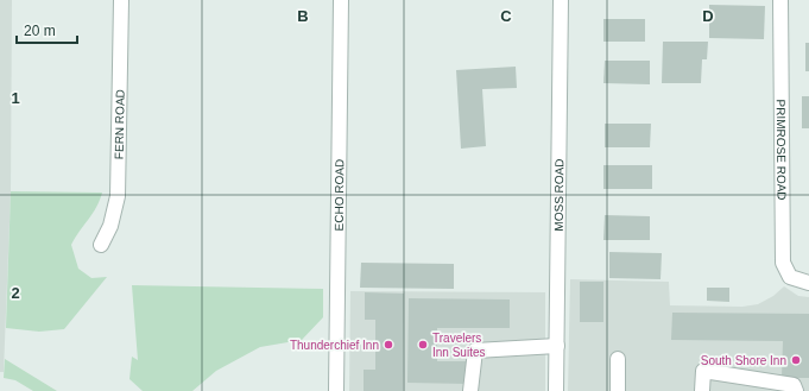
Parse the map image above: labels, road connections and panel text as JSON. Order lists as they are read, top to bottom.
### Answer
{
  "streets": {
    "street": [
      "FERN ROAD",
      "PRIMROSE ROAD",
      "ECHO ROAD",
      "MOSS ROAD"
    ]
  },
  "places": ["Thunderchief Inn", "Travelers Inn Suites", "South Shore Inn"],
  "scale_bar": "20 m",
  "grid": {
    "columns": ["B", "C", "D"],
    "rows": ["1", "2"]
  }
}
